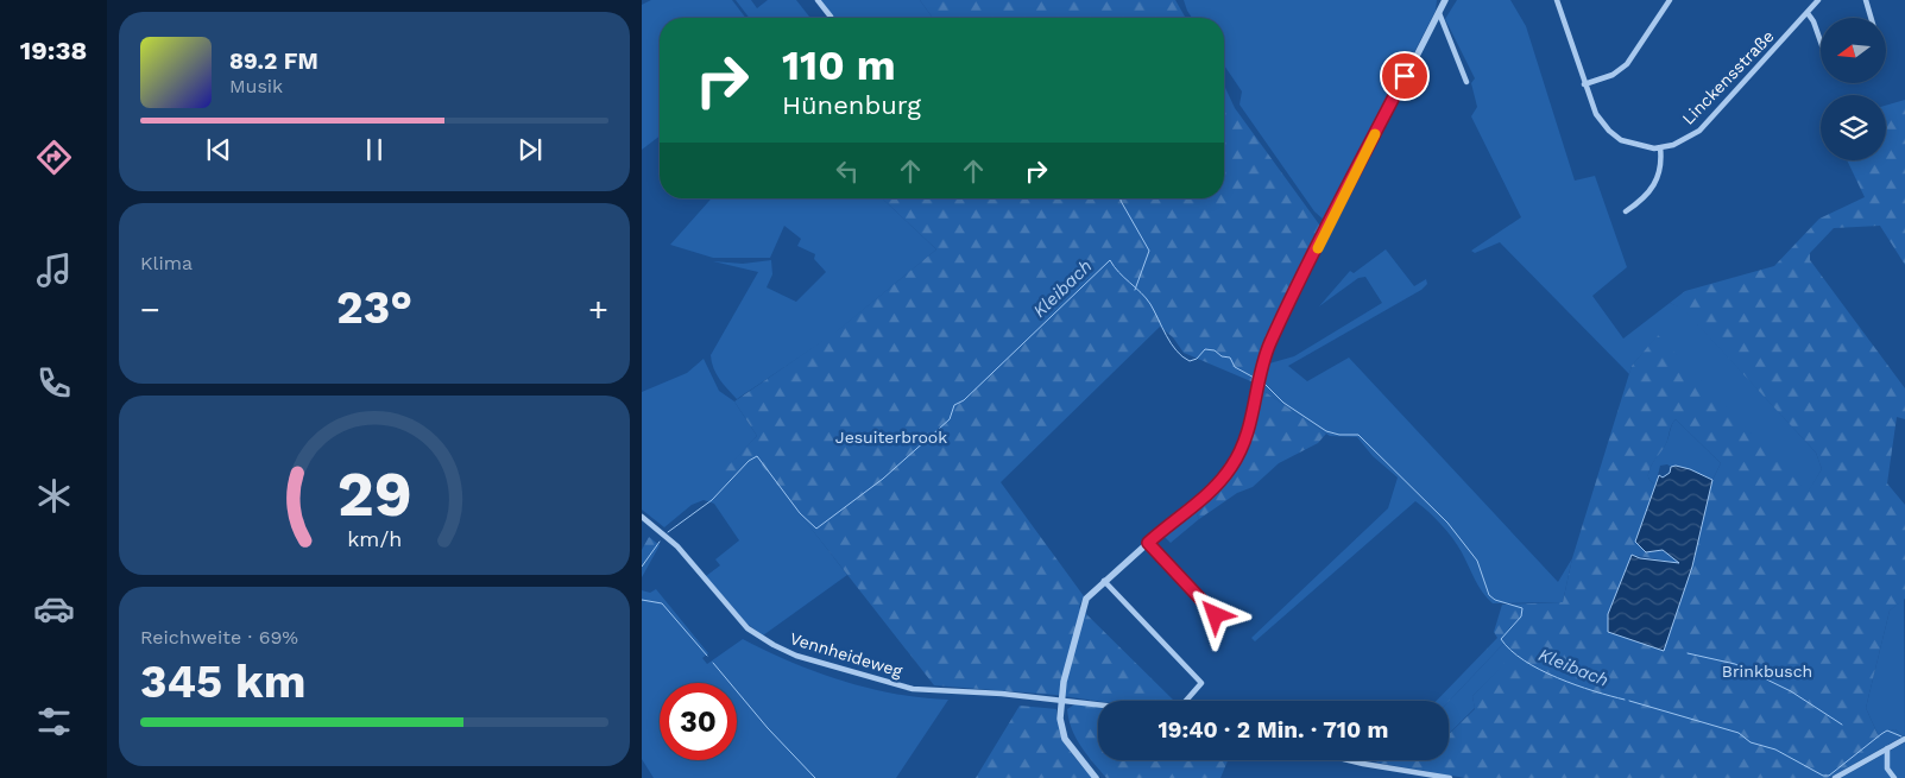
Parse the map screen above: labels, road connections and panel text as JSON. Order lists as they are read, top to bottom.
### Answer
{
  "streets": {
    "street": ["Linckensstraße", "Vennheideweg"]
  },
  "water": ["Kleibach"],
  "parks": ["Jesuiterbrook", "Brinkbusch"],
  "north": "left",
  "page": {
    "tabs": "19:38",
    "turn": ["110 m", "Hünenburg"],
    "song": ["89.2 FM", "Musik"],
    "tile": [
      "Klima",
      ["Reichweite · 69%", "345 km"]
    ],
    "heat": ["−", "23°", "+"],
    "limit": "30",
    "trip": "19:40 · 2 Min. · 710 m",
    "gauge": ["29", "km/h"]
  }
}
